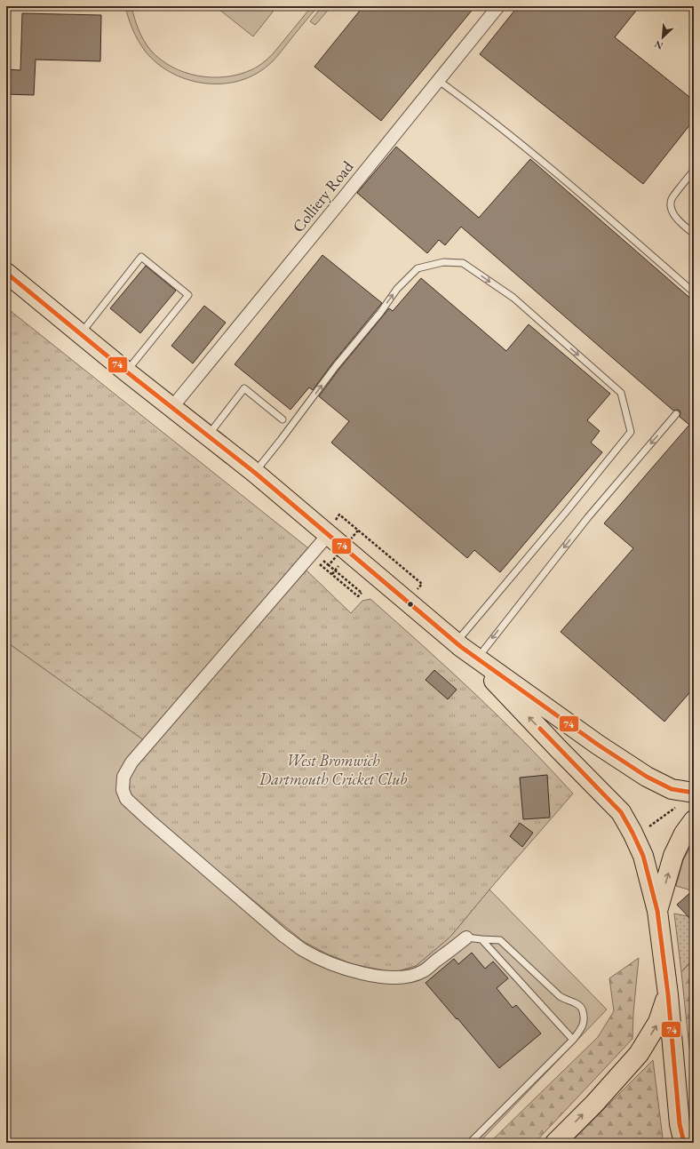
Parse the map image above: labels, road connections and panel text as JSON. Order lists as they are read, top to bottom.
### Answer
{
  "streets": {
    "street": ["Colliery Road"]
  },
  "parks": ["West Bromwich Dartmouth Cricket Club"],
  "lines": ["transit line 74"],
  "north": "bottom left"
}
